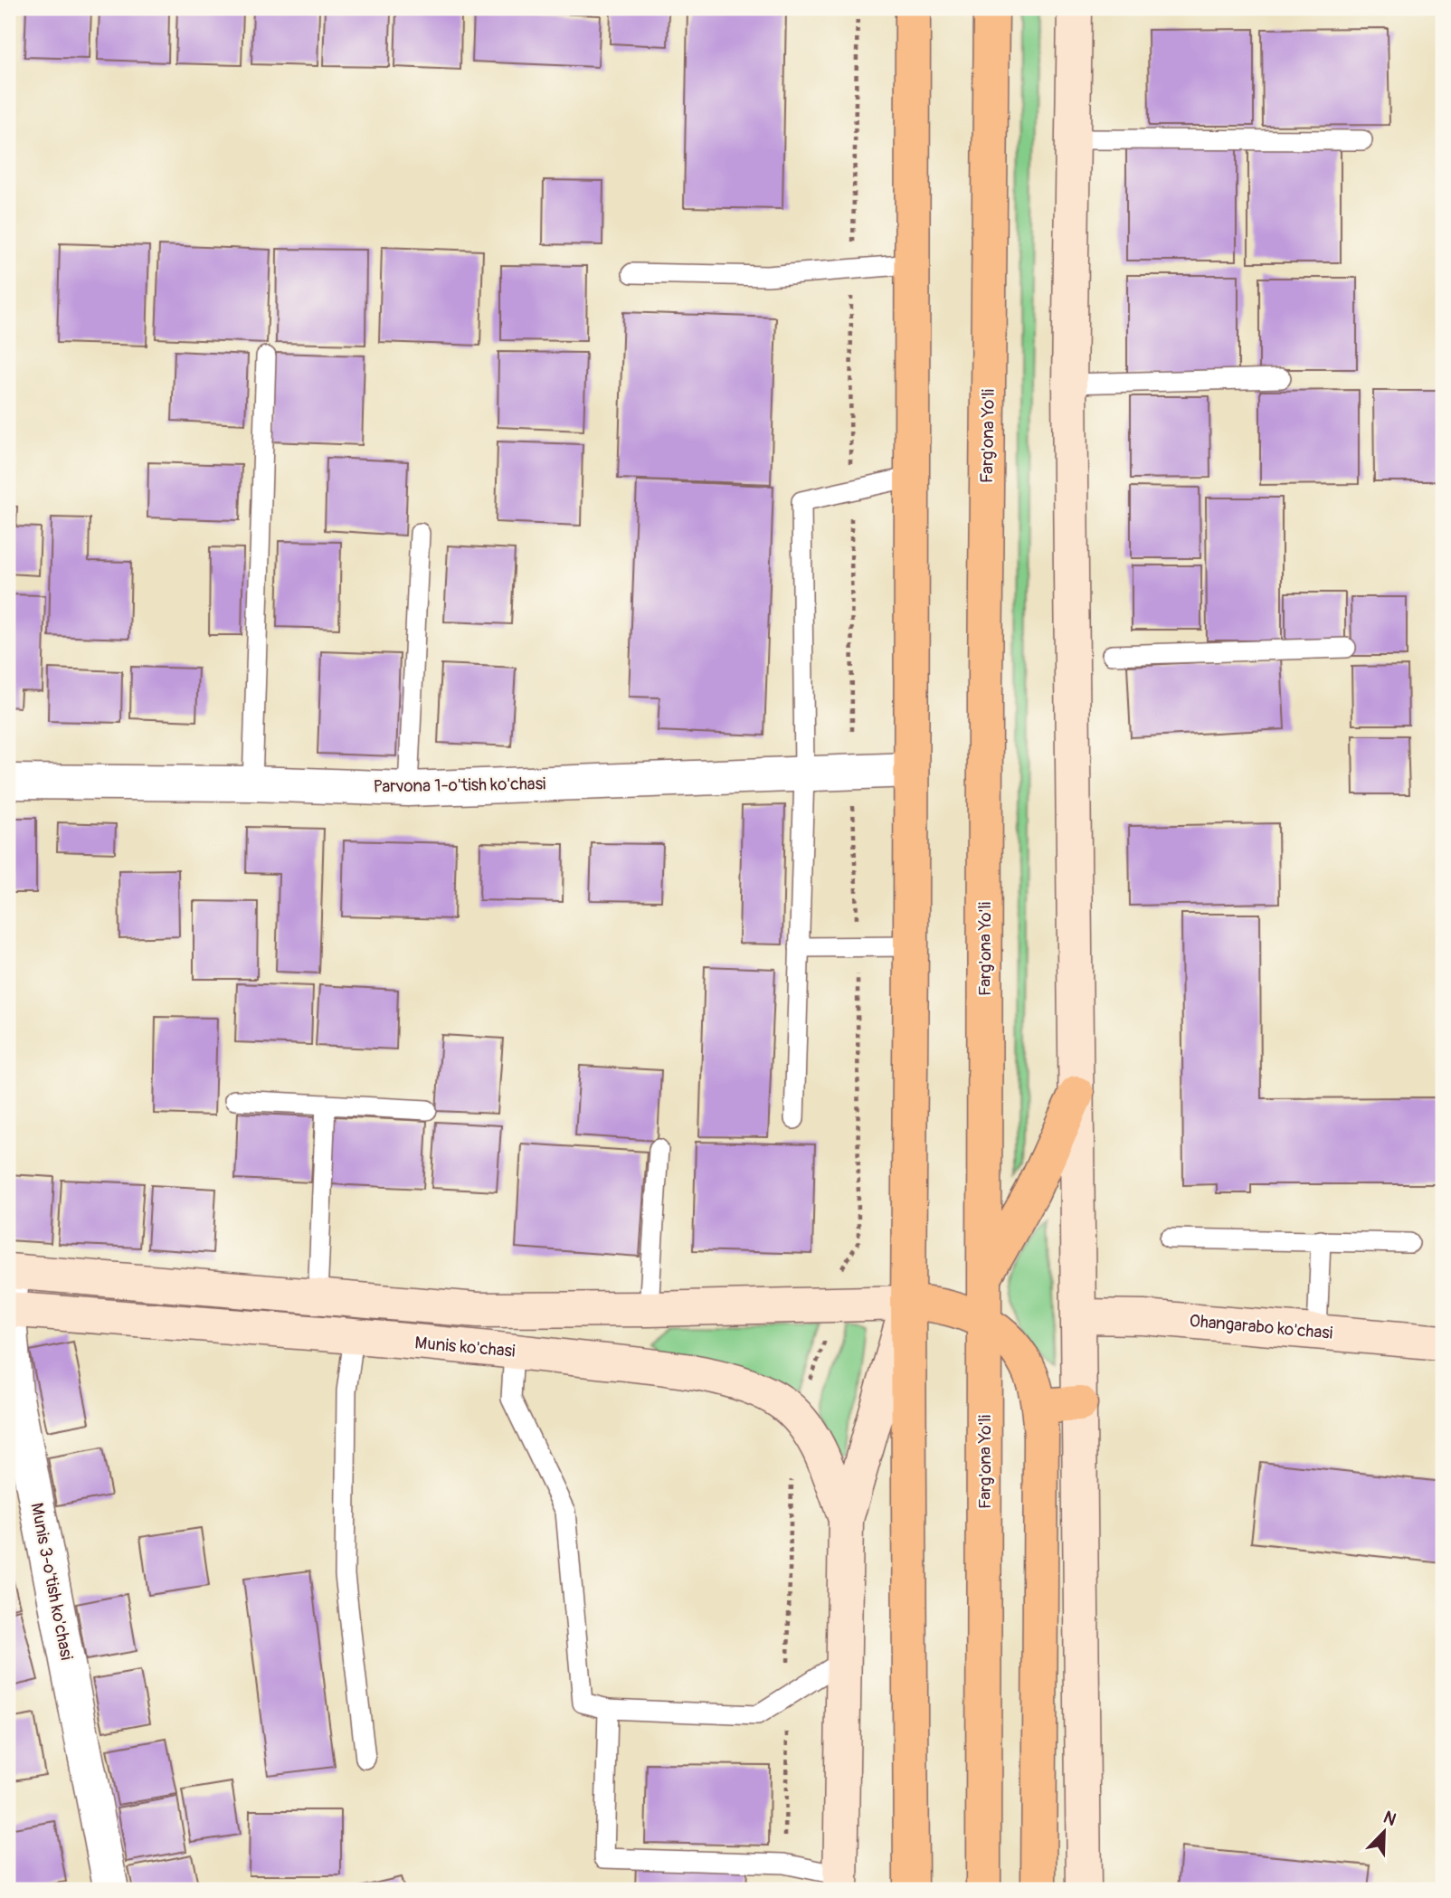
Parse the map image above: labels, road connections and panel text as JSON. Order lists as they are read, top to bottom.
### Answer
{
  "streets": {
    "main road": ["Farg'ona Yo'li"],
    "street": [
      "Parvona 1-o'tish ko'chasi",
      "Ohangarabo ko'chasi",
      "Munis ko'chasi",
      "Munis 3-o'tish ko'chasi"
    ]
  },
  "crossings": [
    ["Munis ko'chasi", "Munis 3-o'tish ko'chasi"]
  ],
  "north": "top right"
}
